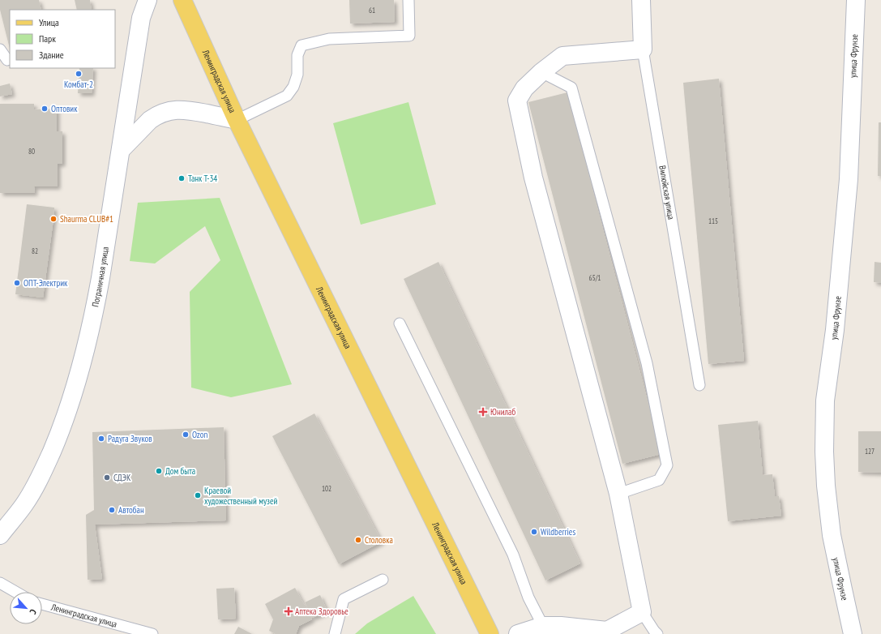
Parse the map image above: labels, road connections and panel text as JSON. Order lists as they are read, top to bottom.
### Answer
{
  "streets": {
    "main road": ["Ленинградская улица"],
    "street": ["улица Фрунзе", "Вилюйская улица", "Пограничная улица"]
  },
  "places": {
    "other": [
      "Комбат-2",
      "Оптовик",
      "Танк Т-34",
      "Shaurma CLUB#1",
      "ОПТ-Электрик",
      "Ozon",
      "Радуга Звуков",
      "Дом быта",
      "СДЭК",
      "Краевой художественный музей",
      "Автобан",
      "Wildberries",
      "Столовка"
    ],
    "health": ["Юнилаб", "Аптека Здоровье"]
  },
  "house_numbers": [
    "61",
    "80",
    "115",
    "82",
    "65/1",
    "127",
    "102"
  ],
  "legend": ["Улица", "Парк", "Здание"],
  "north": "bottom right"
}
